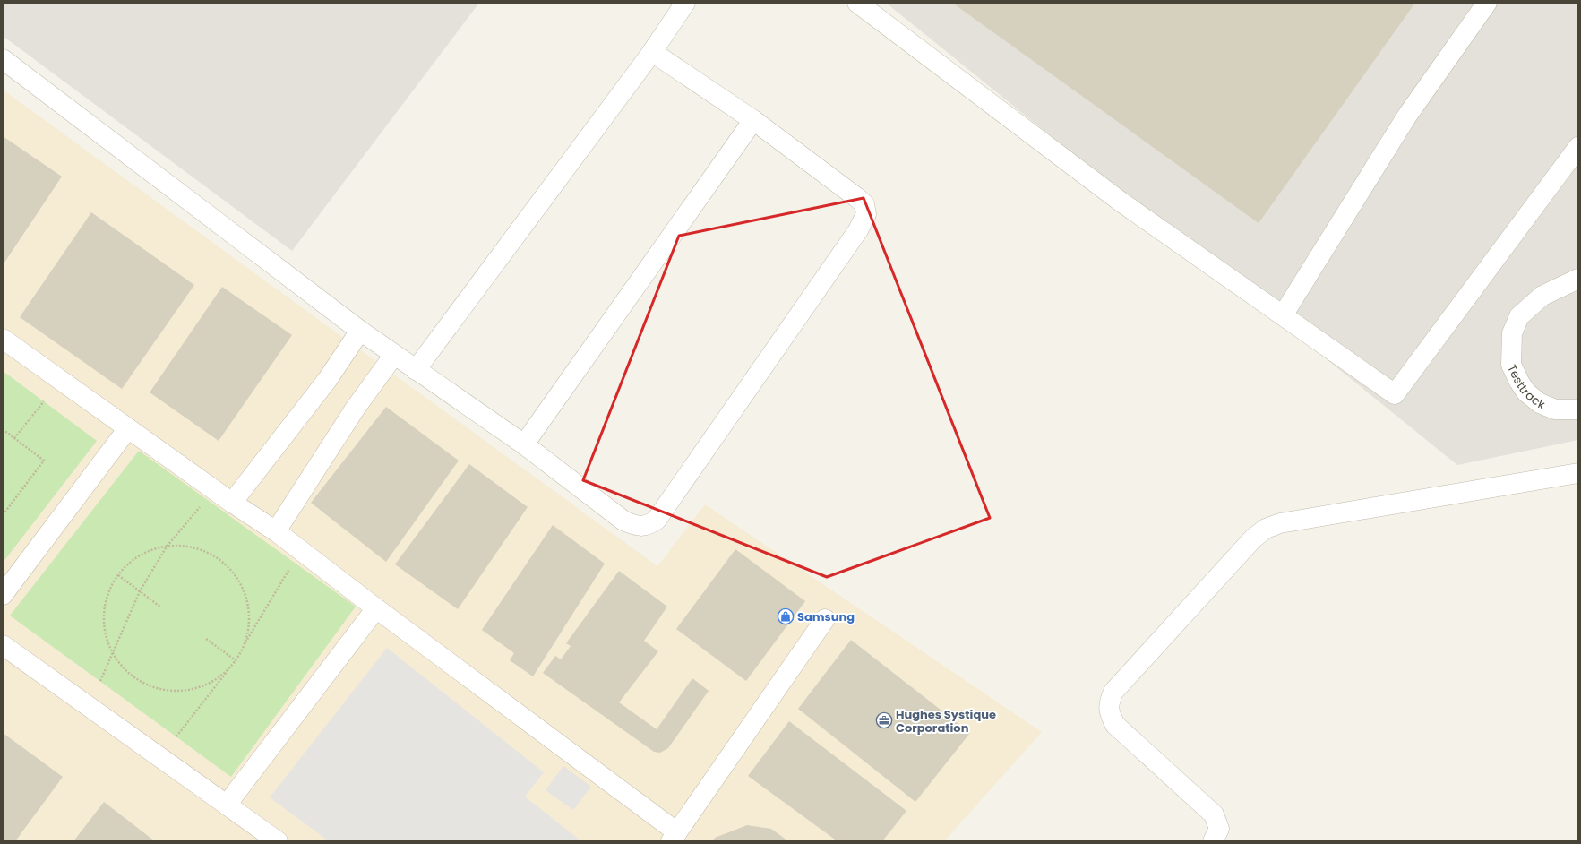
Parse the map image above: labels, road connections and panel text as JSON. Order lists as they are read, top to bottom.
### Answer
{
  "streets": {
    "street": ["Testtrack"]
  },
  "places": {
    "shop": ["Samsung"],
    "office": ["Hughes Systique Corporation"]
  }
}
